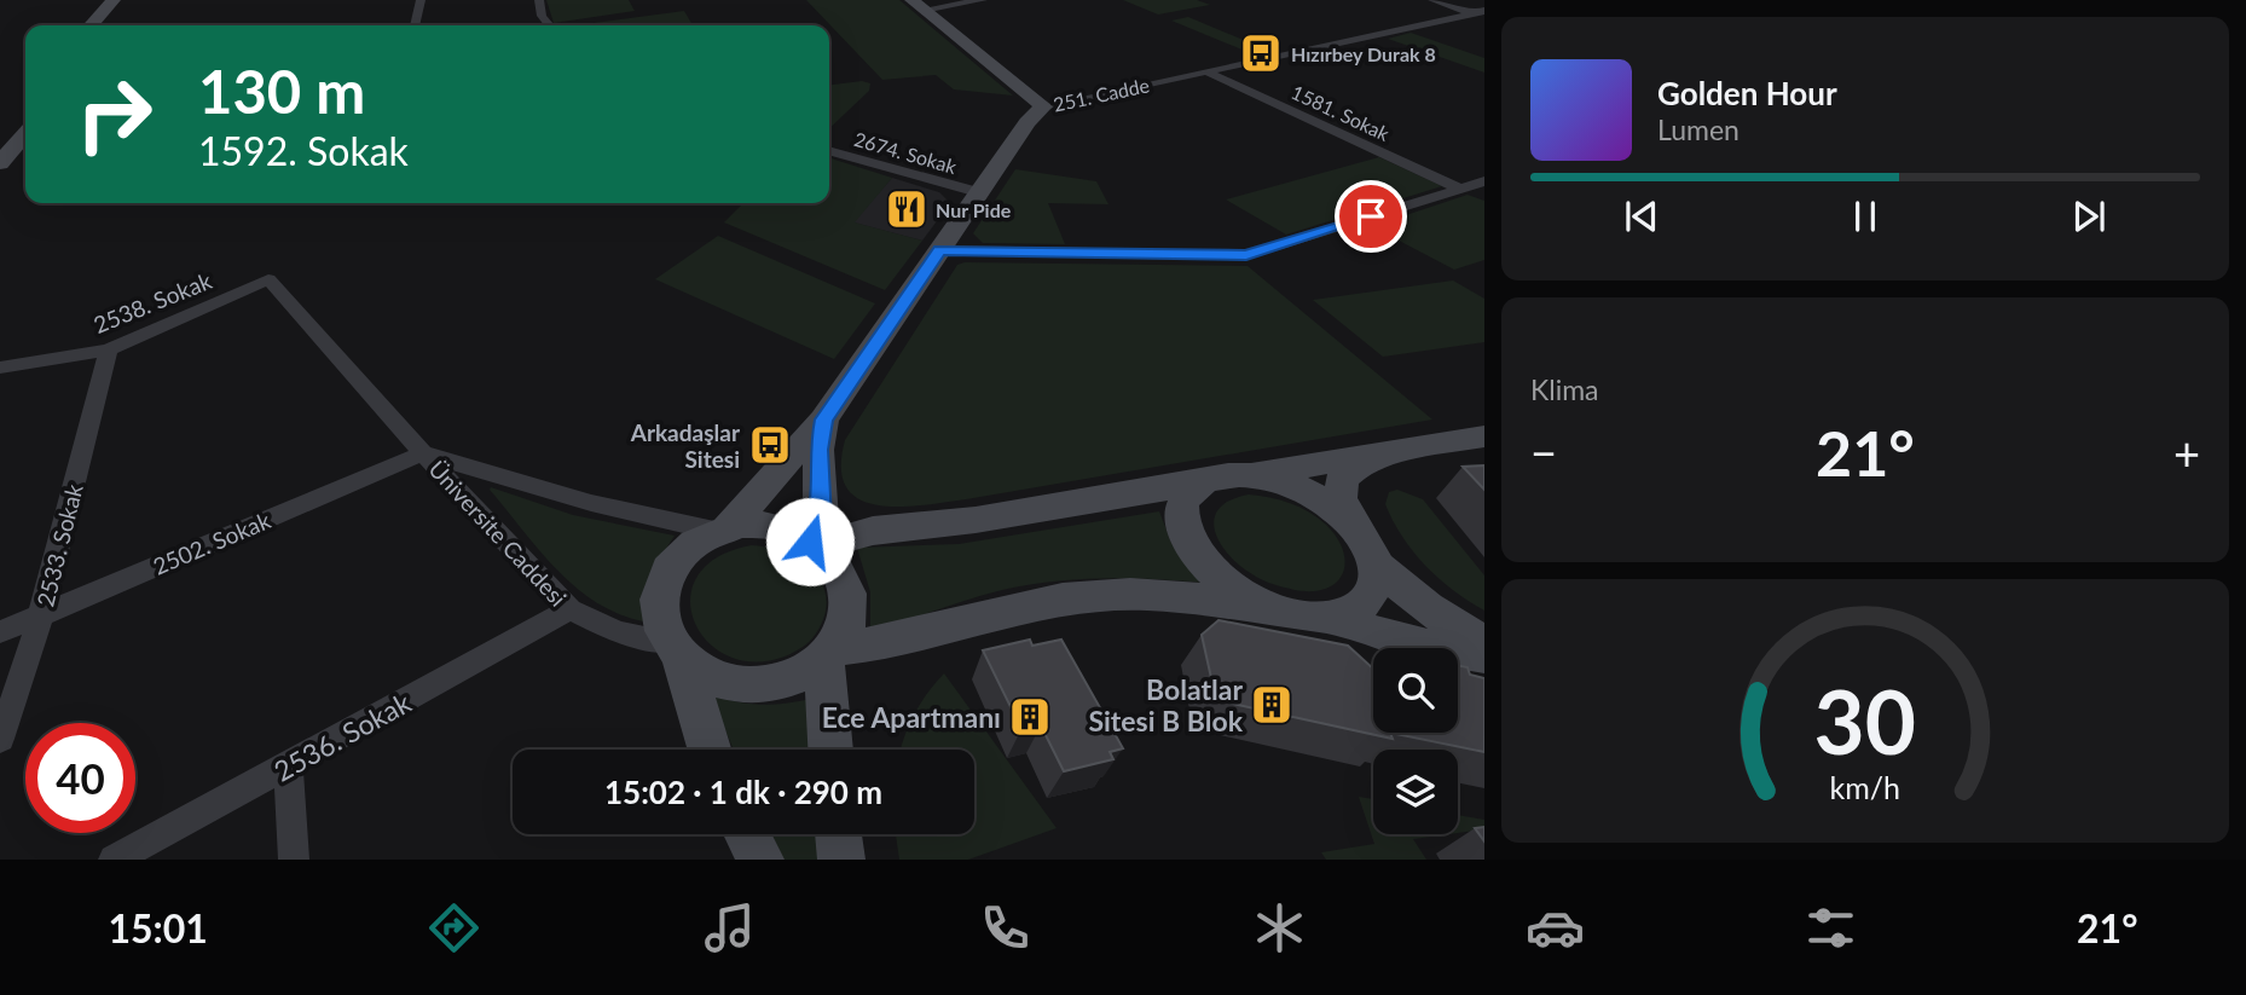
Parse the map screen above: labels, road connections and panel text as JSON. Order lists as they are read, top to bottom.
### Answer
{
  "streets": {
    "street": [
      "251. Cadde",
      "1581. Sokak",
      "2674. Sokak",
      "2538. Sokak",
      "Üniversite Caddesi",
      "2502. Sokak",
      "2533. Sokak",
      "2536. Sokak"
    ]
  },
  "crossings": [
    ["251. Cadde", "1581. Sokak"],
    ["251. Cadde", "2674. Sokak"],
    ["251. Cadde", "Üniversite Caddesi"],
    ["2538. Sokak", "Üniversite Caddesi"],
    ["2538. Sokak", "2533. Sokak"],
    ["Üniversite Caddesi", "2502. Sokak"],
    ["Üniversite Caddesi", "2536. Sokak"],
    ["2502. Sokak", "2533. Sokak"]
  ],
  "places": {
    "bus stop": ["Hızırbey Durak 8", "Arkadaşlar Sitesi"],
    "restaurant": ["Nur Pide"],
    "building": ["Bolatlar Sitesi B Blok", "Ece Apartmanı"]
  },
  "page": {
    "turn": ["130 m", "1592. Sokak"],
    "song": ["Golden Hour", "Lumen"],
    "tile": "Klima",
    "heat": ["−", "21°", "+"],
    "limit": "40",
    "trip": "15:02 · 1 dk · 290 m",
    "tabs": ["15:01", "21°"],
    "gauge": ["30", "km/h"]
  }
}
